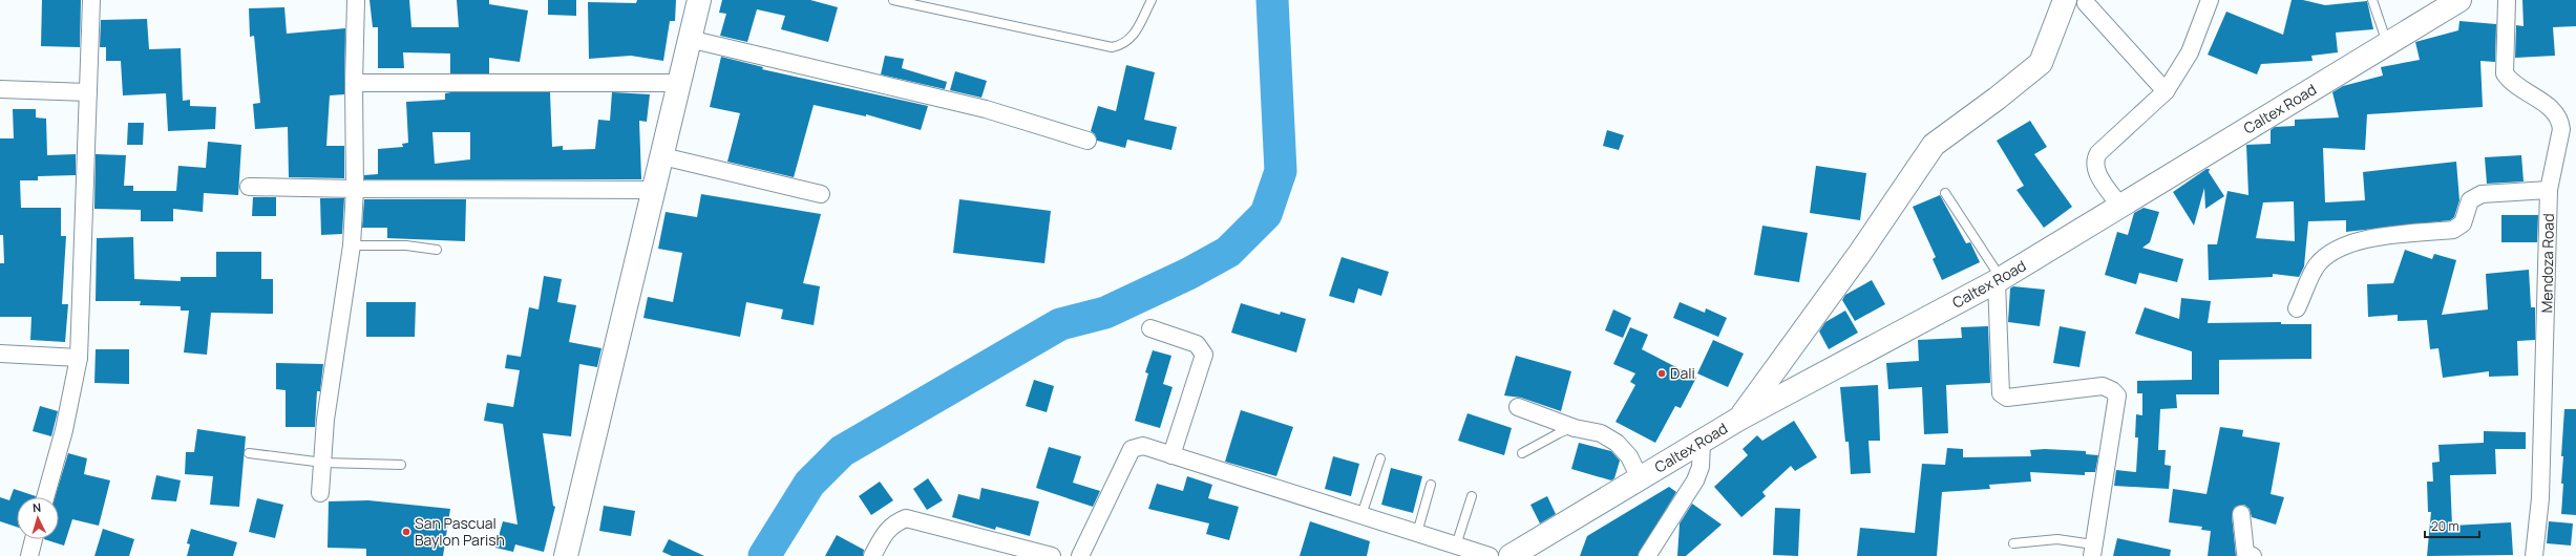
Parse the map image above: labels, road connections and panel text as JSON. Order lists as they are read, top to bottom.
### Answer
{
  "streets": {
    "street": ["Caltex Road", "Mendoza Road"]
  },
  "places": ["Dali", "San Pascual Baylon Parish"],
  "scale_bar": "20 m",
  "north": "top"
}
